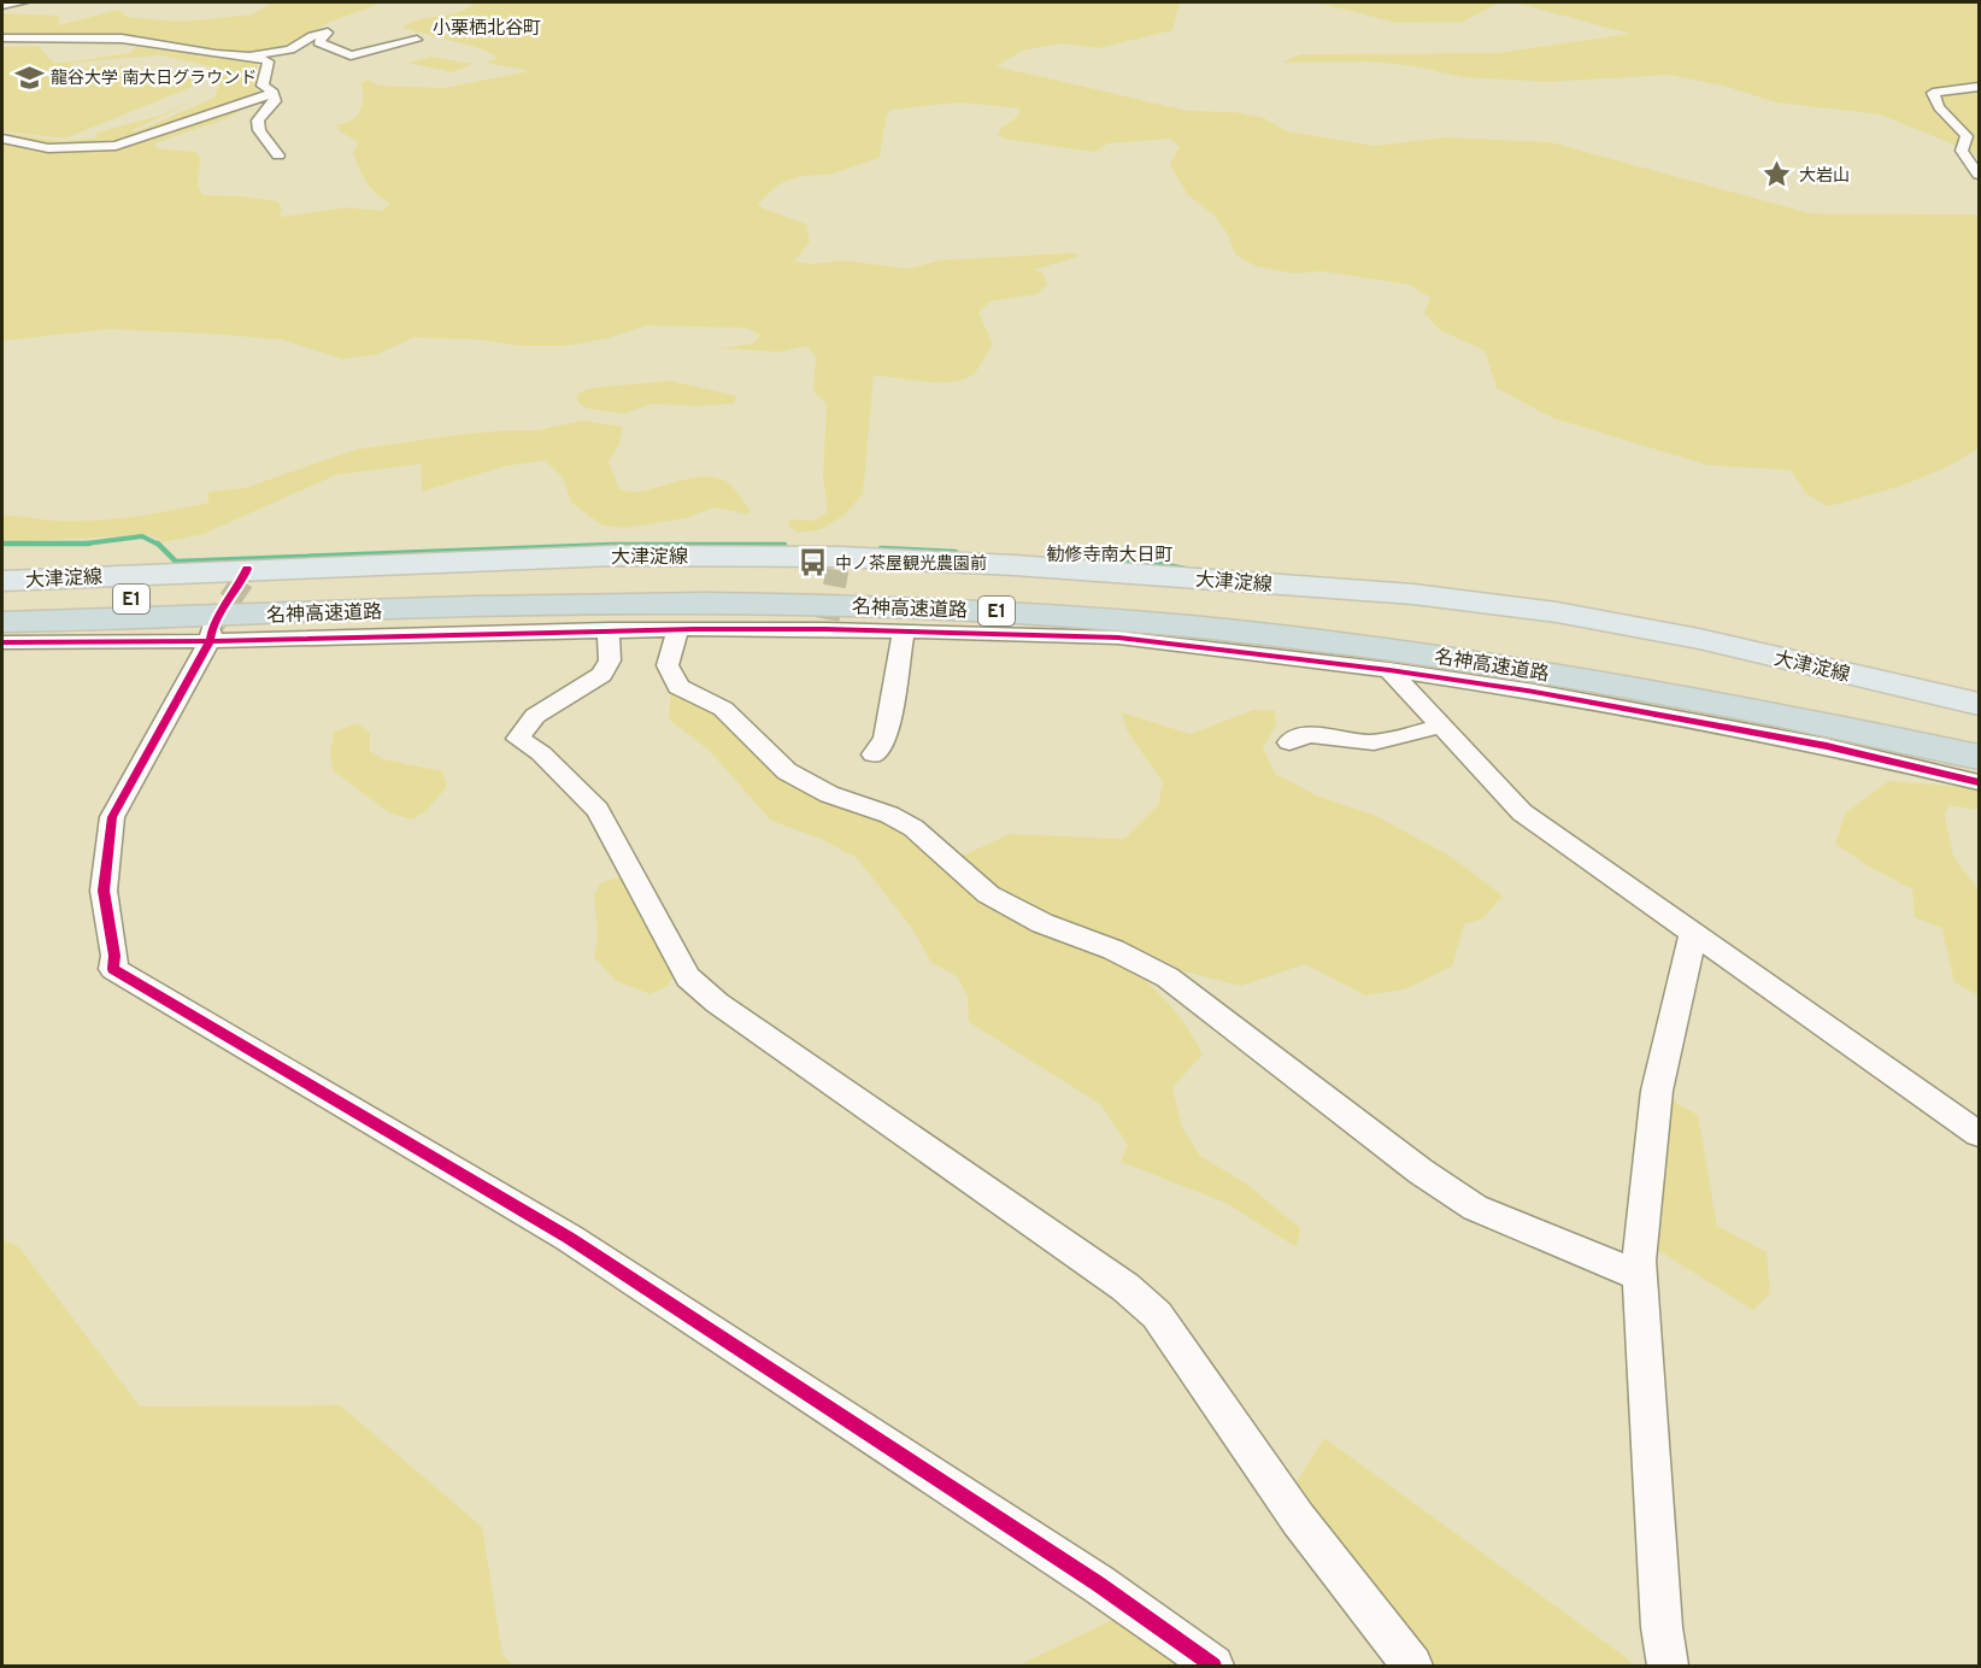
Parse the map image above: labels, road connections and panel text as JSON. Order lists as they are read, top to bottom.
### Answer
{
  "streets": {
    "highway": ["E1", "名神高速道路"],
    "main road": ["大津淀線"]
  },
  "districts": ["小栗栖北谷町", "勧修寺南大日町"],
  "places": {
    "school or university": ["龍谷大学 南大日グラウンド"],
    "place": ["大岩山"],
    "bus stop": ["中ノ茶屋観光農園前"]
  }
}
